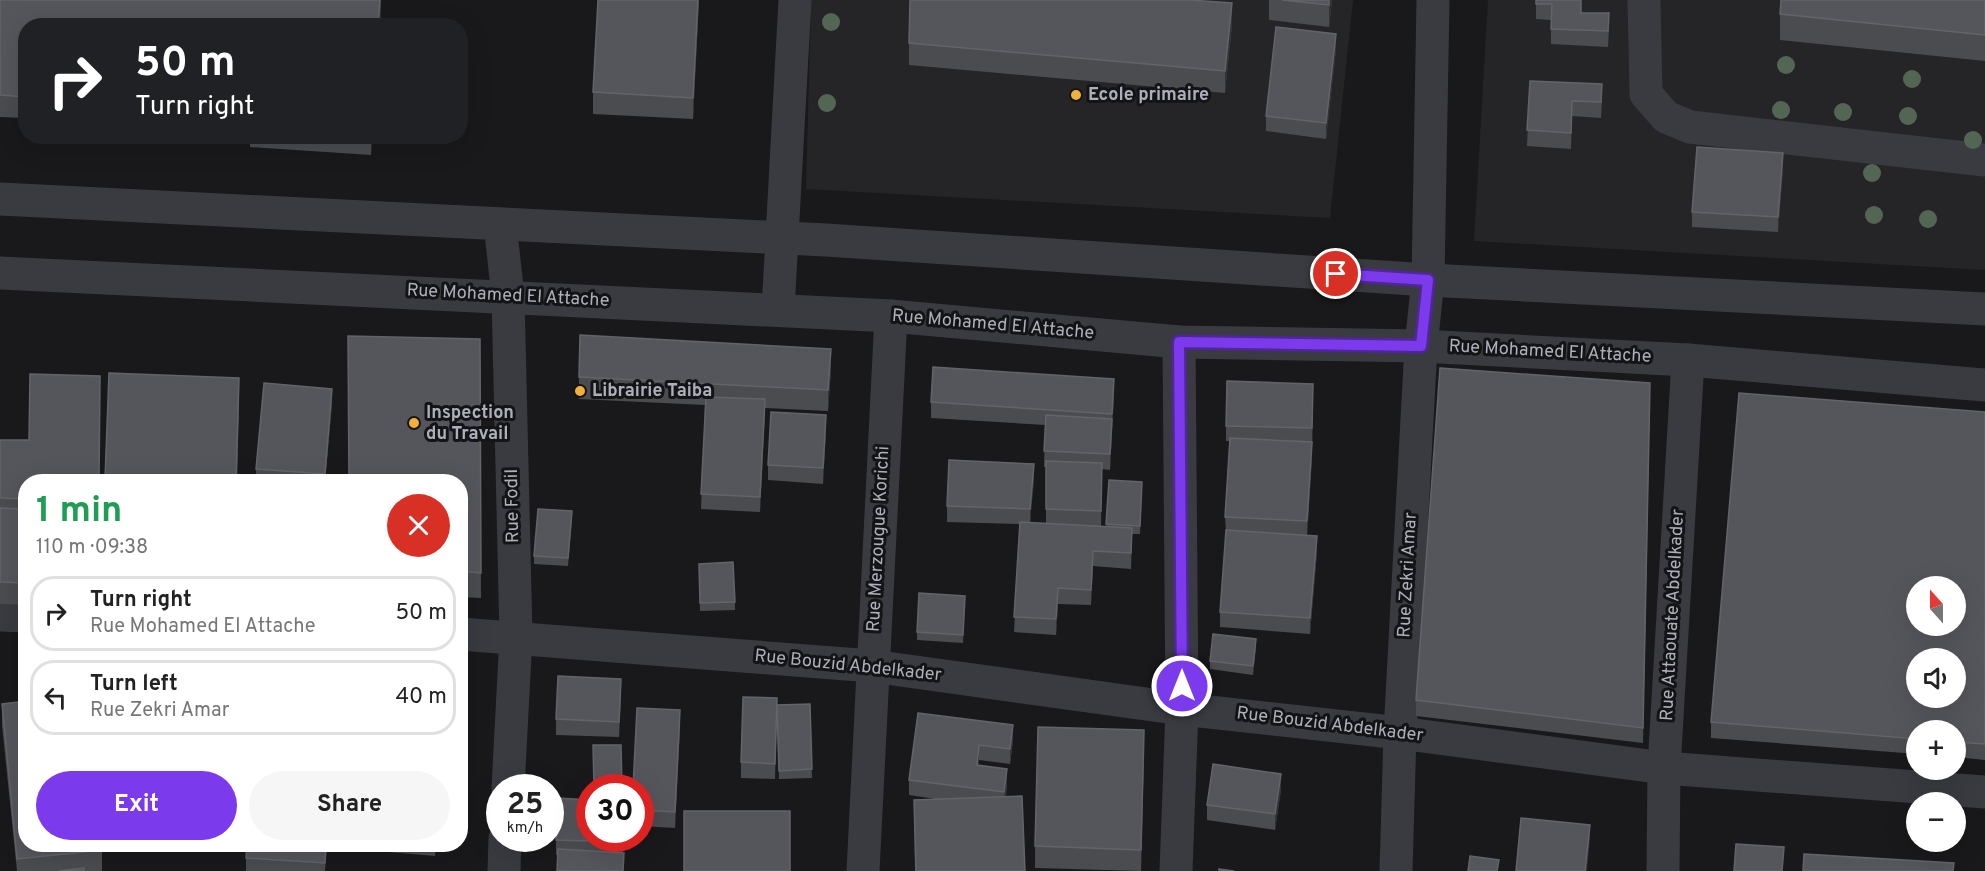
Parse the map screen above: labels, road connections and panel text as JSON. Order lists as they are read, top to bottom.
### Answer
{
  "streets": {
    "street": [
      "Rue Mohamed El Attache",
      "Rue Fodil",
      "Rue Merzougue Korichi",
      "Rue Zekri Amar",
      "Rue Attaouate Abdelkader",
      "Rue Bouzid Abdelkader"
    ]
  },
  "crossings": [
    ["Rue Mohamed El Attache", "Rue Fodil"],
    ["Rue Mohamed El Attache", "Rue Merzougue Korichi"],
    ["Rue Mohamed El Attache", "Rue Zekri Amar"],
    ["Rue Mohamed El Attache", "Rue Attaouate Abdelkader"],
    ["Rue Fodil", "Rue Bouzid Abdelkader"],
    ["Rue Merzougue Korichi", "Rue Bouzid Abdelkader"],
    ["Rue Zekri Amar", "Rue Bouzid Abdelkader"],
    ["Rue Attaouate Abdelkader", "Rue Bouzid Abdelkader"]
  ],
  "places": ["Ecole primaire", "Librairie Taiba", "Inspection du Travail"],
  "north": "top",
  "page": {
    "turn": ["50 m", "Turn right"],
    "heading": ["1 min", "110 m · 09:38"],
    "map_buttons": ["+", "−"],
    "list": [
      {
        "name": "Turn right",
        "note": "Rue Mohamed El Attache",
        "value": "50 m"
      },
      {
        "name": "Turn left",
        "note": "Rue Zekri Amar",
        "value": "40 m"
      }
    ],
    "buttons": ["Exit", "Share"],
    "speed": "25 km/h",
    "limit": "30"
  }
}
